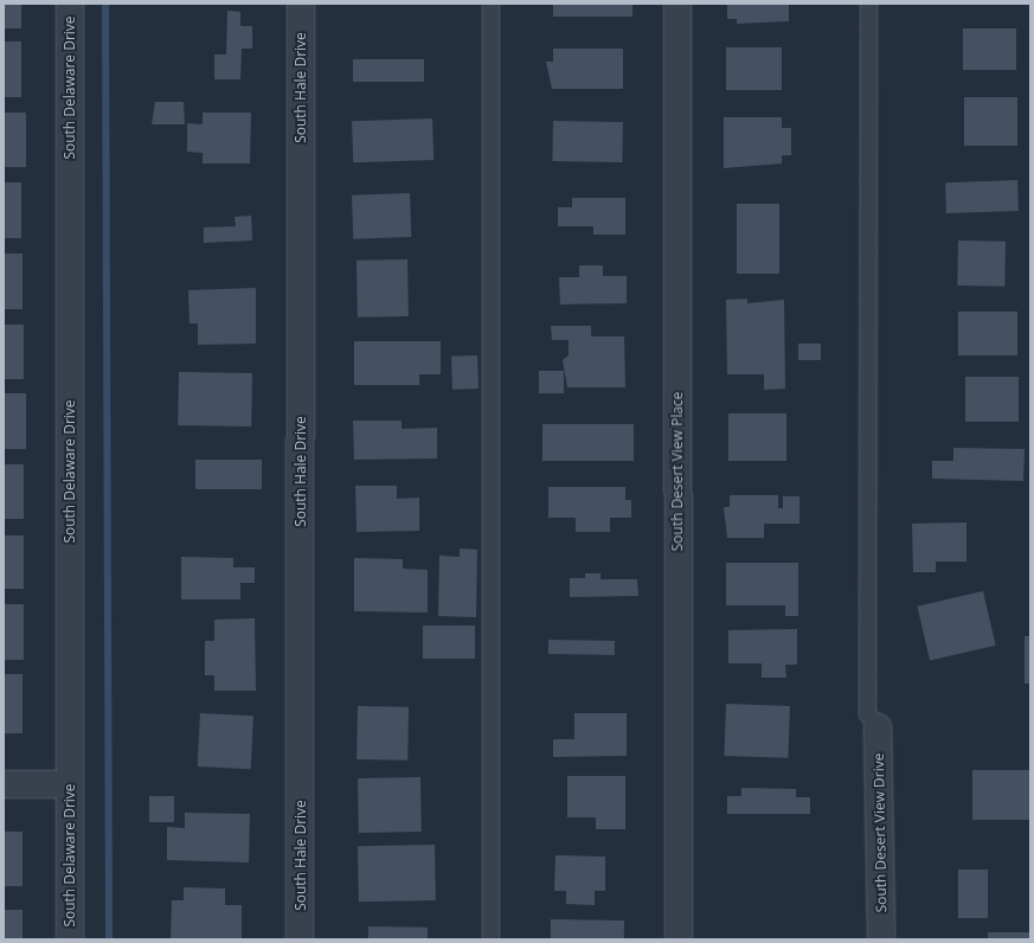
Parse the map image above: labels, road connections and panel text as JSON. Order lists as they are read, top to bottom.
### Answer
{
  "streets": {
    "street": [
      "South Delaware Drive",
      "South Hale Drive",
      "South Desert View Place",
      "South Desert View Drive"
    ]
  }
}
